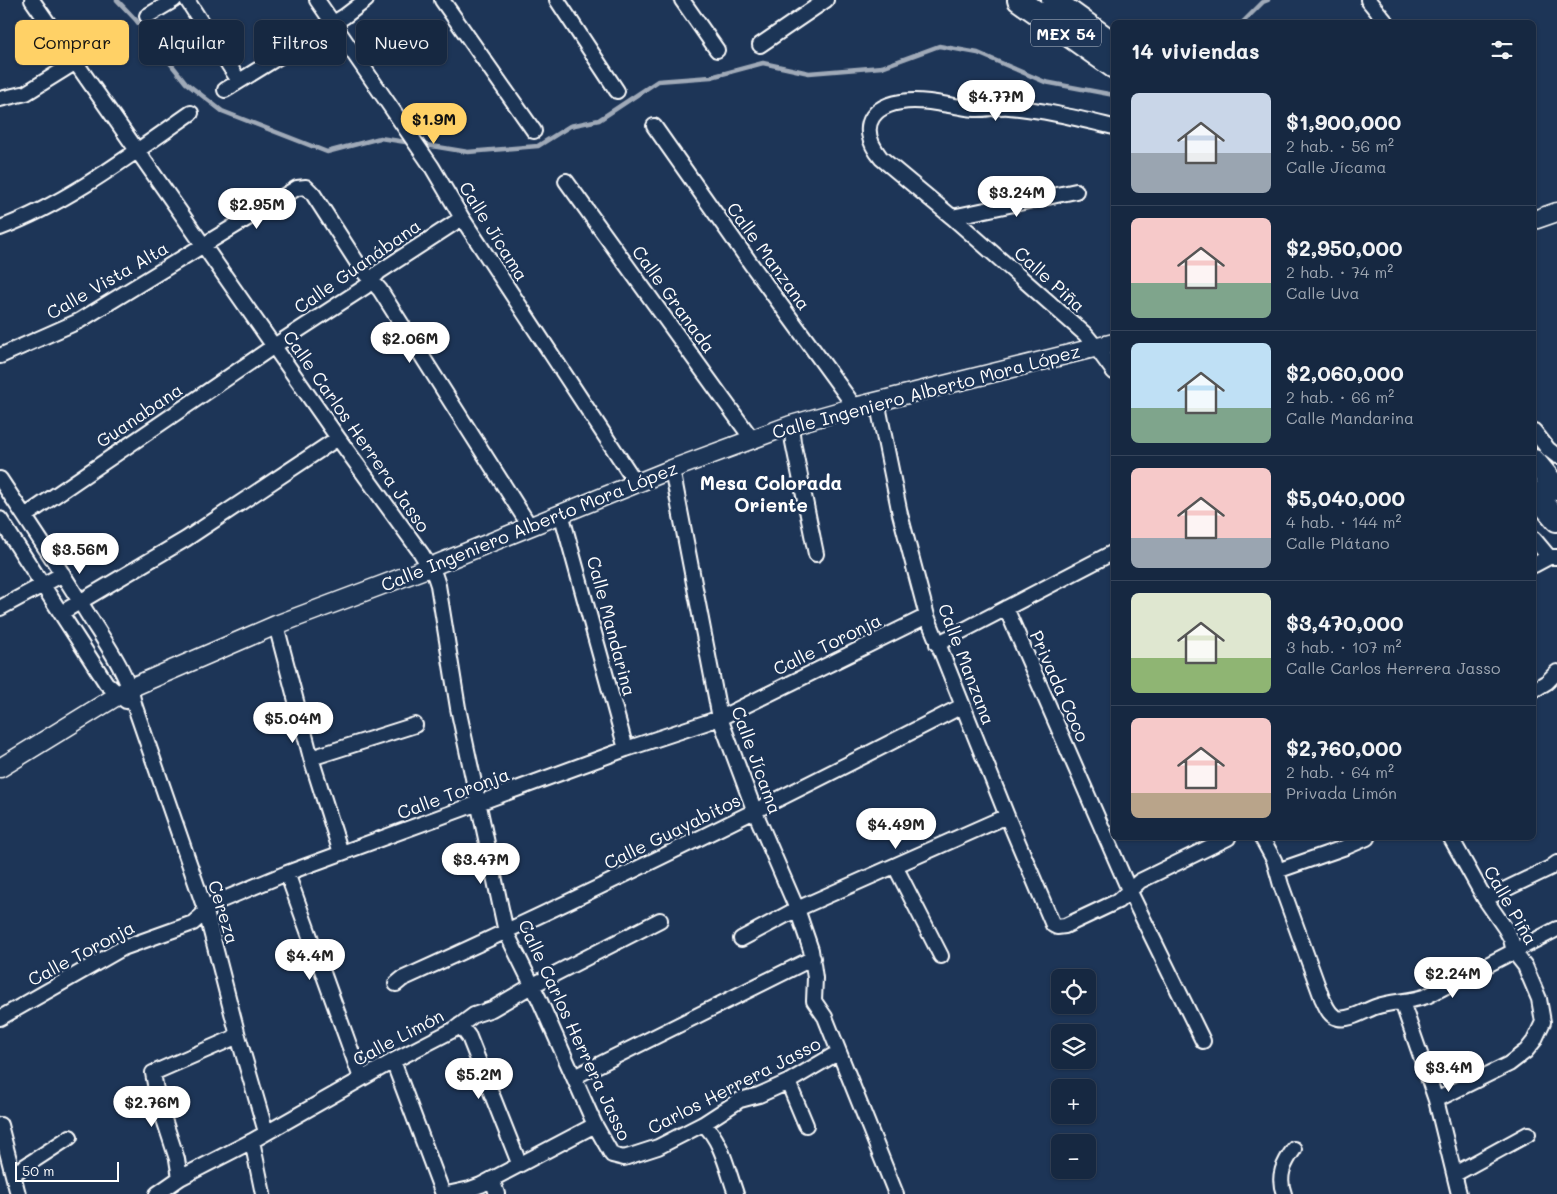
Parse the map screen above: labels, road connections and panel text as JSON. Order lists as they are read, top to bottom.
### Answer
{
  "streets": {
    "main road": ["MEX 54"],
    "street": [
      "Calle Jícama",
      "Calle Manzana",
      "Calle Guanábana",
      "Calle Piña",
      "Calle Vista Alta",
      "Calle Granada",
      "Calle Ingeniero Alberto Mora López",
      "Guanabana",
      "Calle Carlos Herrera Jasso",
      "Calle Mandarina",
      "Calle Toronja",
      "Privada Coco",
      "Calle Guayabitos",
      "Cereza",
      "Calle Limón",
      "Carlos Herrera Jasso"
    ]
  },
  "crossings": [
    ["Calle Jícama", "Calle Guanábana"],
    ["Calle Jícama", "Calle Ingeniero Alberto Mora López"],
    ["Calle Jícama", "Calle Toronja"],
    ["Calle Jícama", "Calle Guayabitos"],
    ["Calle Jícama", "Carlos Herrera Jasso"],
    ["Calle Manzana", "Calle Ingeniero Alberto Mora López"],
    ["Calle Manzana", "Calle Toronja"],
    ["Calle Manzana", "Privada Coco"],
    ["Calle Manzana", "Calle Guayabitos"],
    ["Calle Guanábana", "Calle Vista Alta"],
    ["Calle Guanábana", "Guanabana"],
    ["Calle Guanábana", "Calle Carlos Herrera Jasso"],
    ["Calle Piña", "Calle Ingeniero Alberto Mora López"],
    ["Calle Vista Alta", "Calle Carlos Herrera Jasso"],
    ["Calle Granada", "Calle Ingeniero Alberto Mora López"],
    ["Calle Ingeniero Alberto Mora López", "Calle Carlos Herrera Jasso"],
    ["Calle Ingeniero Alberto Mora López", "Calle Mandarina"],
    ["Calle Ingeniero Alberto Mora López", "Cereza"],
    ["Guanabana", "Calle Carlos Herrera Jasso"],
    ["Calle Carlos Herrera Jasso", "Calle Toronja"],
    ["Calle Carlos Herrera Jasso", "Calle Guayabitos"],
    ["Calle Carlos Herrera Jasso", "Calle Limón"],
    ["Calle Carlos Herrera Jasso", "Carlos Herrera Jasso"],
    ["Calle Mandarina", "Calle Toronja"],
    ["Calle Toronja", "Cereza"],
    ["Cereza", "Calle Limón"]
  ],
  "districts": ["Mesa Colorada Oriente"],
  "scale_bar": "50 m",
  "page": {
    "chip": [
      "Comprar",
      "Alquilar",
      "Filtros",
      "Nuevo"
    ],
    "heading": "14 viviendas",
    "price": [
      "$4.77M",
      "$1.9M",
      "$3.24M",
      "$2.95M",
      "$2.06M",
      "$3.56M",
      "$5.04M",
      "$4.49M",
      "$3.47M",
      "$4.4M",
      "$2.24M",
      "$3.4M",
      "$5.2M",
      "$2.76M"
    ],
    "list": [
      {
        "name": "$1,900,000",
        "note": "2 hab. · 56 m² · Calle Jícama"
      },
      {
        "name": "$2,950,000",
        "note": "2 hab. · 74 m² · Calle Uva"
      },
      {
        "name": "$2,060,000",
        "note": "2 hab. · 66 m² · Calle Mandarina"
      },
      {
        "name": "$5,040,000",
        "note": "4 hab. · 144 m² · Calle Plátano"
      },
      {
        "name": "$3,470,000",
        "note": "3 hab. · 107 m² · Calle Carlos Herrera Jasso"
      },
      {
        "name": "$2,760,000",
        "note": "2 hab. · 64 m² · Privada Limón"
      }
    ],
    "map_buttons": ["+", "−"],
    "scale": "50 m"
  }
}
